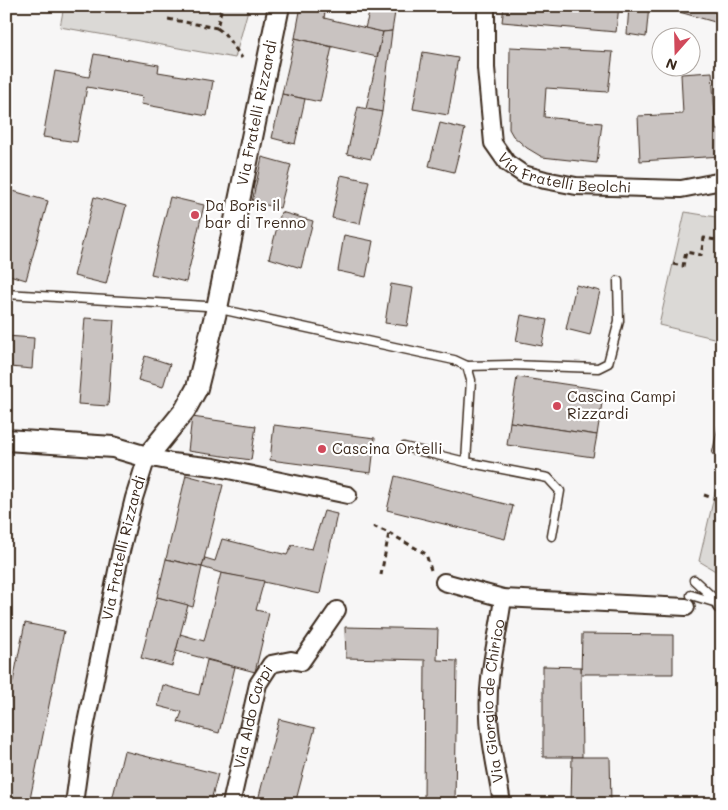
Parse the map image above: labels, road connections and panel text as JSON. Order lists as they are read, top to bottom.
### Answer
{
  "streets": {
    "street": [
      "Via Fratelli Rizzardi",
      "Via Fratelli Beolchi",
      "Via Giorgio de Chirico",
      "Via Aldo Carpi"
    ]
  },
  "places": ["Da Boris il bar di Trenno", "Cascina Campi Rizzardi", "Cascina Ortelli"],
  "north": "bottom"
}
